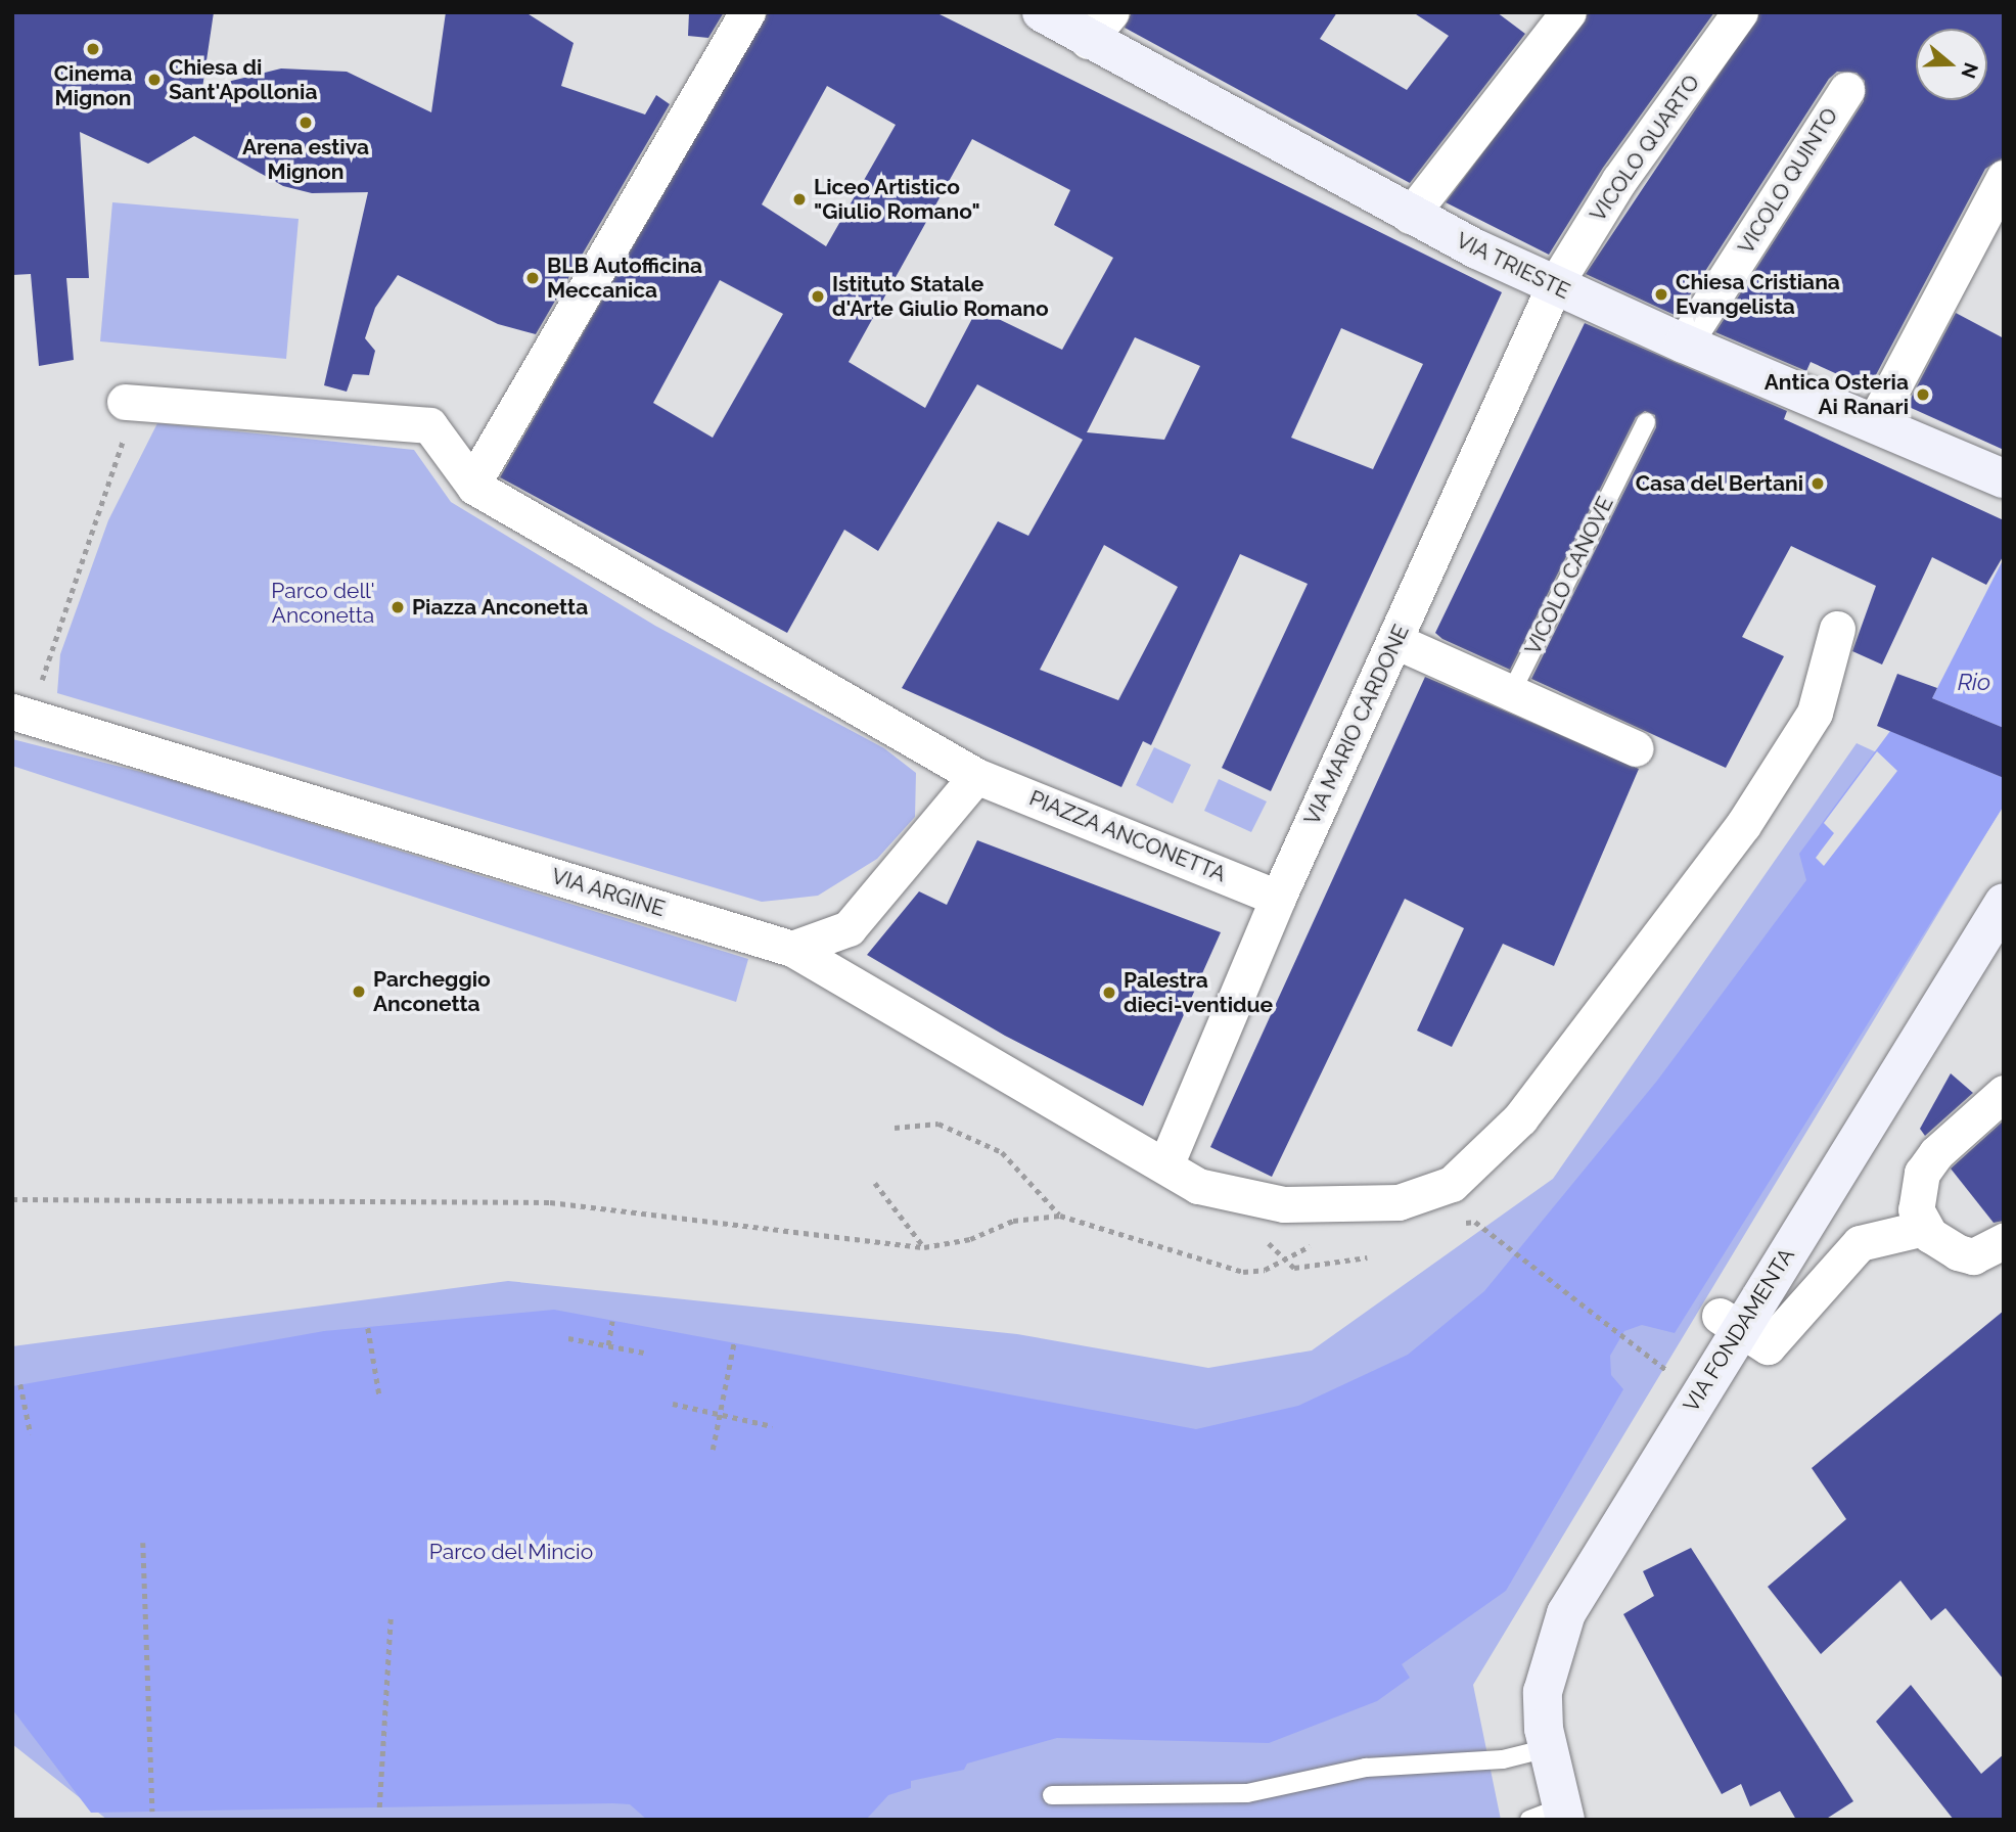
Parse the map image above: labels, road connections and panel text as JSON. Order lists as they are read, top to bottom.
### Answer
{
  "streets": {
    "main road": ["VIA TRIESTE", "VIA FONDAMENTA"],
    "street": [
      "VICOLO QUARTO",
      "VICOLO QUINTO",
      "VIA MARIO CARDONE",
      "PIAZZA ANCONETTA",
      "VIA ARGINE"
    ],
    "lane": ["VICOLO CANOVE"]
  },
  "crossings": [
    ["VICOLO QUARTO", "VIA TRIESTE"],
    ["VICOLO QUARTO", "VIA MARIO CARDONE"],
    ["VICOLO QUINTO", "VIA TRIESTE"],
    ["VIA TRIESTE", "VIA MARIO CARDONE"],
    ["VIA MARIO CARDONE", "PIAZZA ANCONETTA"],
    ["VIA MARIO CARDONE", "VIA ARGINE"]
  ],
  "water": ["Rio"],
  "parks": ["Parco dell' Anconetta", "Parco del Mincio"],
  "places": [
    "Cinema Mignon",
    "Chiesa di Sant'Apollonia",
    "Arena estiva Mignon",
    "Liceo Artistico \"Giulio Romano\"",
    "BLB Autofficina Meccanica",
    "Chiesa Cristiana Evangelista",
    "Istituto Statale d'Arte Giulio Romano",
    "Antica Osteria Ai Ranari",
    "Casa del Bertani",
    "Piazza Anconetta",
    "Parcheggio Anconetta",
    "Palestra dieci-ventidue"
  ],
  "north": "right"
}
